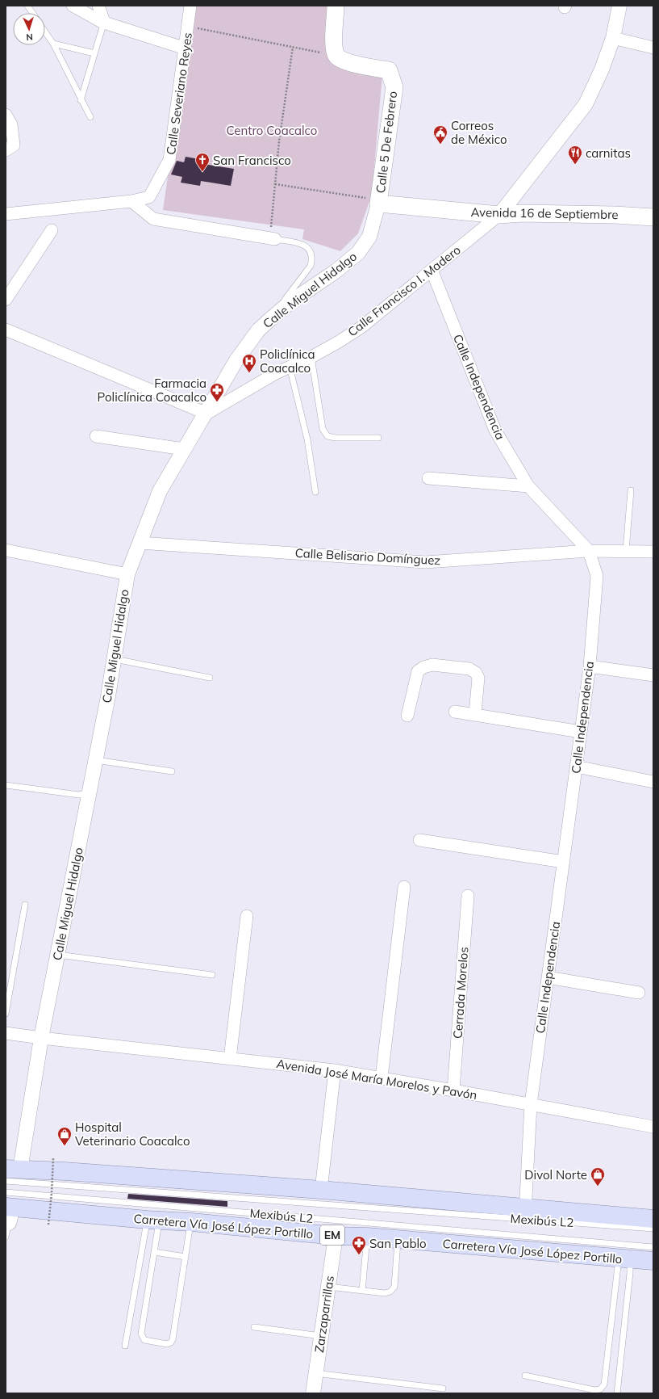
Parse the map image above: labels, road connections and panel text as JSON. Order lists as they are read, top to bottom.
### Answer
{
  "streets": {
    "main road": [
      "Calle 5 De Febrero",
      "Avenida 16 de Septiembre",
      "Carretera Vía José López Portillo",
      "EM"
    ],
    "street": [
      "Calle Severiano Reyes",
      "Calle Miguel Hidalgo",
      "Calle Francisco I. Madero",
      "Calle Independencia",
      "Calle Belisario Domínguez",
      "Cerrada Morelos",
      "Avenida José María Morelos y Pavón",
      "Zarzaparrillas"
    ],
    "lane": ["Mexibús L2"]
  },
  "crossings": [
    ["Calle 5 De Febrero", "Avenida 16 de Septiembre"],
    ["Calle 5 De Febrero", "Calle Miguel Hidalgo"],
    ["Avenida 16 de Septiembre", "Calle Miguel Hidalgo"],
    ["Avenida 16 de Septiembre", "Calle Francisco I. Madero"],
    ["Calle Miguel Hidalgo", "Calle Francisco I. Madero"],
    ["Calle Miguel Hidalgo", "Calle Belisario Domínguez"],
    ["Calle Miguel Hidalgo", "Avenida José María Morelos y Pavón"],
    ["Calle Francisco I. Madero", "Calle Independencia"],
    ["Calle Independencia", "Calle Belisario Domínguez"],
    ["Calle Independencia", "Avenida José María Morelos y Pavón"],
    ["Cerrada Morelos", "Avenida José María Morelos y Pavón"],
    ["Mexibús L2", "Carretera Vía José López Portillo"],
    ["Carretera Vía José López Portillo", "Zarzaparrillas"]
  ],
  "parks": ["Centro Coacalco"],
  "places": {
    "public building": ["Correos de México"],
    "restaurant": ["carnitas"],
    "church": ["San Francisco"],
    "hospital": ["Policlínica Coacalco"],
    "pharmacy": ["Farmacia Policlínica Coacalco", "San Pablo"],
    "shop": ["Hospital Veterinario Coacalco", "Divol Norte"]
  },
  "north": "bottom"
}
